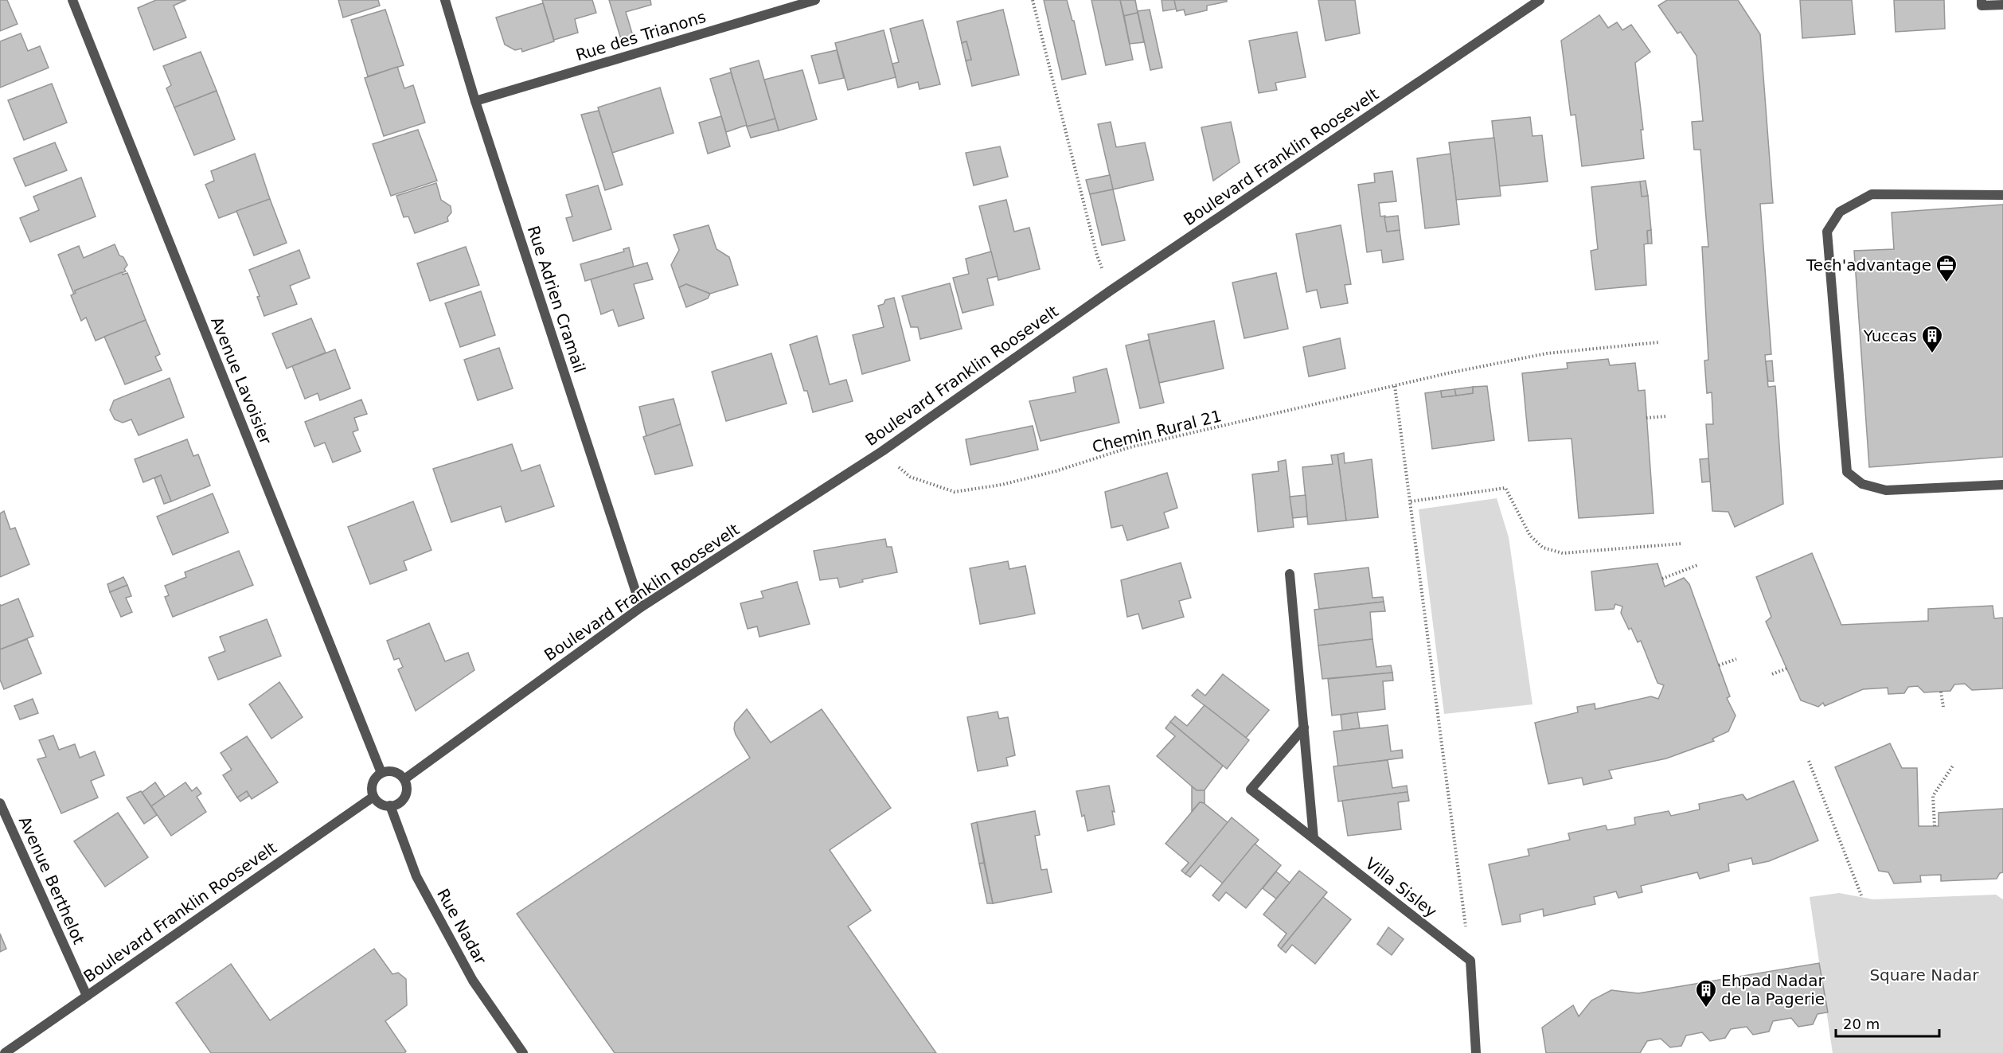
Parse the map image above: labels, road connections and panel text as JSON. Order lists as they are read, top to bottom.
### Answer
{
  "streets": {
    "street": [
      "Rue des Trianons",
      "Boulevard Franklin Roosevelt",
      "Rue Adrien Cramail",
      "Avenue Lavoisier",
      "Avenue Berthelot",
      "Villa Sisley",
      "Rue Nadar"
    ],
    "path": ["Chemin Rural 21"]
  },
  "crossings": [
    ["Rue des Trianons", "Rue Adrien Cramail"],
    ["Boulevard Franklin Roosevelt", "Rue Adrien Cramail"],
    ["Boulevard Franklin Roosevelt", "Avenue Lavoisier"],
    ["Boulevard Franklin Roosevelt", "Chemin Rural 21"],
    ["Boulevard Franklin Roosevelt", "Avenue Berthelot"],
    ["Boulevard Franklin Roosevelt", "Rue Nadar"],
    ["Avenue Lavoisier", "Rue Nadar"]
  ],
  "parks": ["Square Nadar"],
  "places": {
    "office": ["Tech'advantage"],
    "building": ["Yuccas", "Ehpad Nadar de la Pagerie"]
  },
  "scale_bar": "20 m"
}
